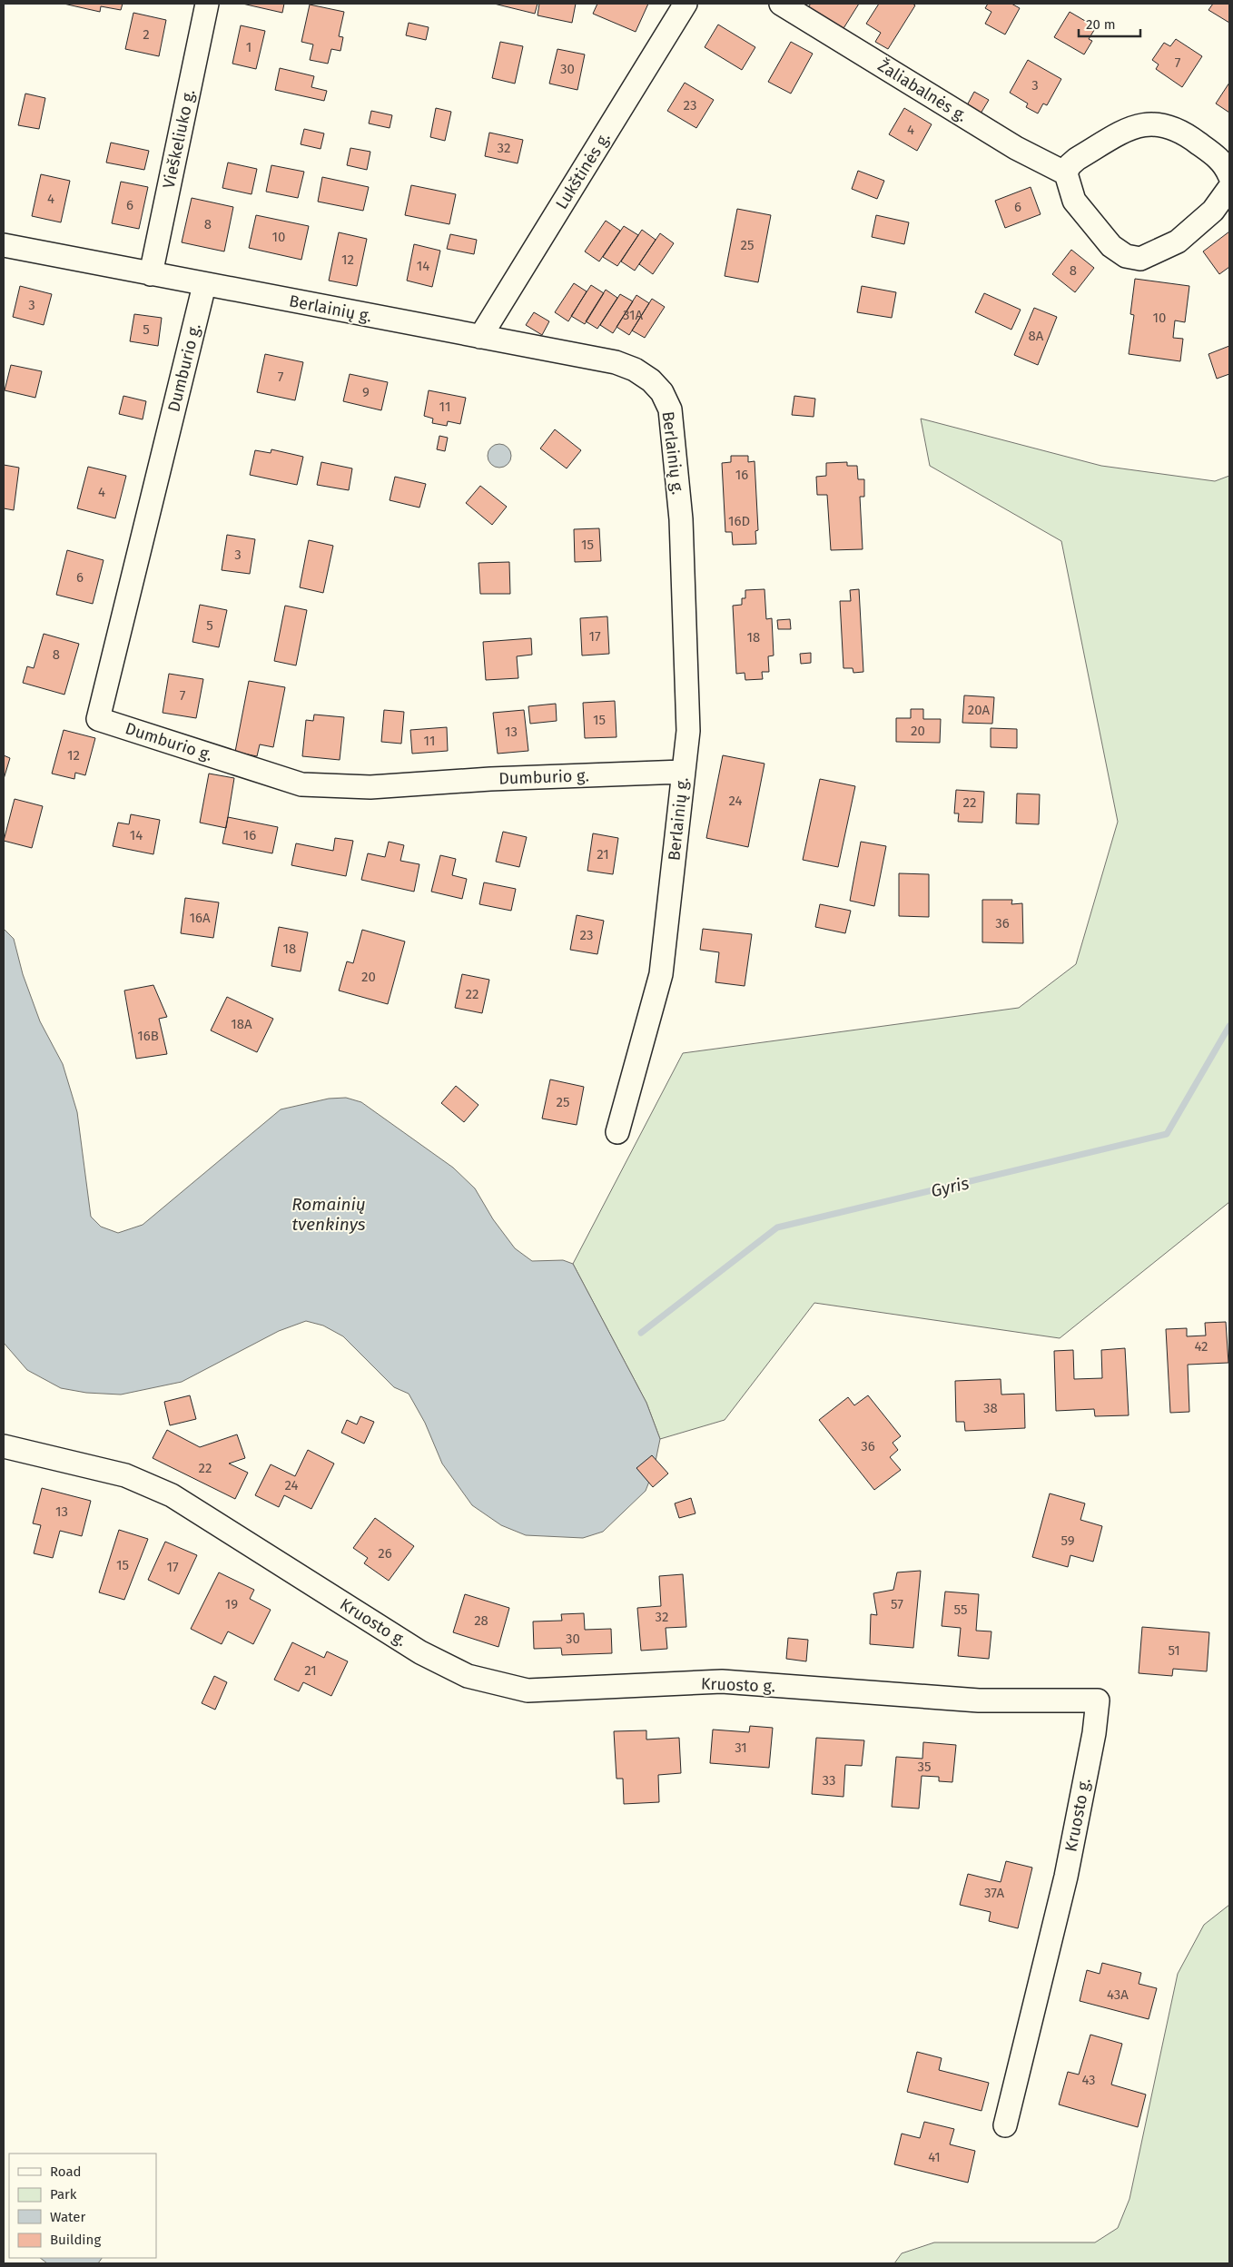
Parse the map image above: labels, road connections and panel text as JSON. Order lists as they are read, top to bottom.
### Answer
{
  "streets": {
    "street": [
      "Žaliabalnės g.",
      "Vieškeliuko g.",
      "Lukštinės g.",
      "Berlainių g.",
      "Dumburio g.",
      "Kruosto g."
    ]
  },
  "crossings": [
    ["Vieškeliuko g.", "Berlainių g."],
    ["Lukštinės g.", "Berlainių g."],
    ["Berlainių g.", "Dumburio g."]
  ],
  "water": ["Gyris", "Romainių tvenkinys"],
  "house_numbers": [
    "2",
    "1",
    "7",
    "30",
    "3",
    "23",
    "4",
    "32",
    "4",
    "6",
    "6",
    "8",
    "10",
    "25",
    "12",
    "14",
    "8",
    "3",
    "31A",
    "10",
    "5",
    "8A",
    "7",
    "9",
    "11",
    "16",
    "4",
    "16D",
    "15",
    "3",
    "6",
    "5",
    "17",
    "18",
    "8",
    "7",
    "20A",
    "15",
    "20",
    "13",
    "11",
    "12",
    "24",
    "22",
    "14",
    "16",
    "21",
    "16A",
    "36",
    "23",
    "18",
    "20",
    "22",
    "18A",
    "16B",
    "25",
    "42",
    "38",
    "36",
    "22",
    "24",
    "13",
    "59",
    "26",
    "15",
    "17",
    "19",
    "57",
    "55",
    "32",
    "28",
    "30",
    "51",
    "21",
    "31",
    "35",
    "33",
    "37A",
    "43A",
    "43",
    "41"
  ],
  "legend": [
    "Road",
    "Park",
    "Water",
    "Building"
  ],
  "scale_bar": "20 m"
}
